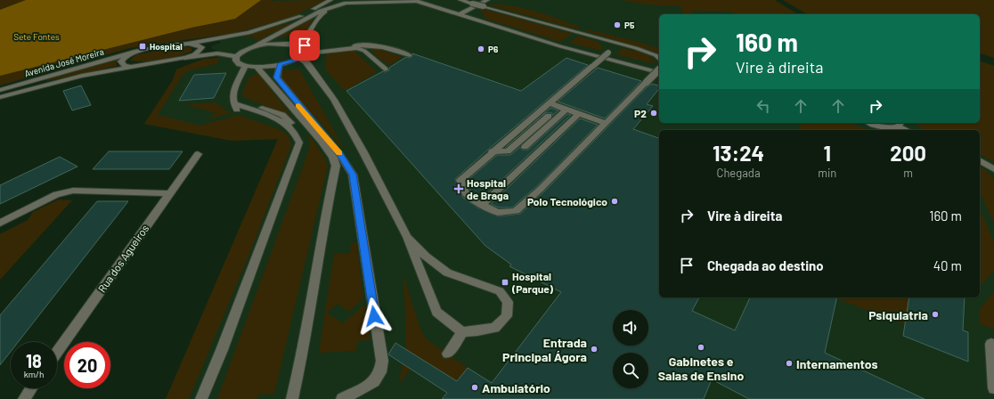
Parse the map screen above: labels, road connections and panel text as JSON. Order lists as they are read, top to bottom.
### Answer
{
  "streets": {
    "street": ["Avenida José Moreira", "Rua dos Agueiros"]
  },
  "parks": ["Sete Fontes"],
  "places": {
    "other": [
      "P5",
      "P6",
      "P2",
      "Polo Tecnológico",
      "Psiquiatria",
      "Gabinetes e Salas de Ensino",
      "Entrada Principal Ágora",
      "Internamentos",
      "Ambulatório"
    ],
    "transit": ["Hospital", "Hospital (Parque)"],
    "health": ["Hospital de Braga"]
  },
  "page": {
    "turn": ["160 m", "Vire à direita"],
    "eta": [
      "13:24",
      "Chegada",
      "1",
      "min",
      "200",
      "m"
    ],
    "list": [
      {
        "name": "Vire à direita",
        "value": "160 m"
      },
      {
        "name": "Chegada ao destino",
        "value": "40 m"
      }
    ],
    "speed": "18 km/h",
    "limit": "20"
  }
}
